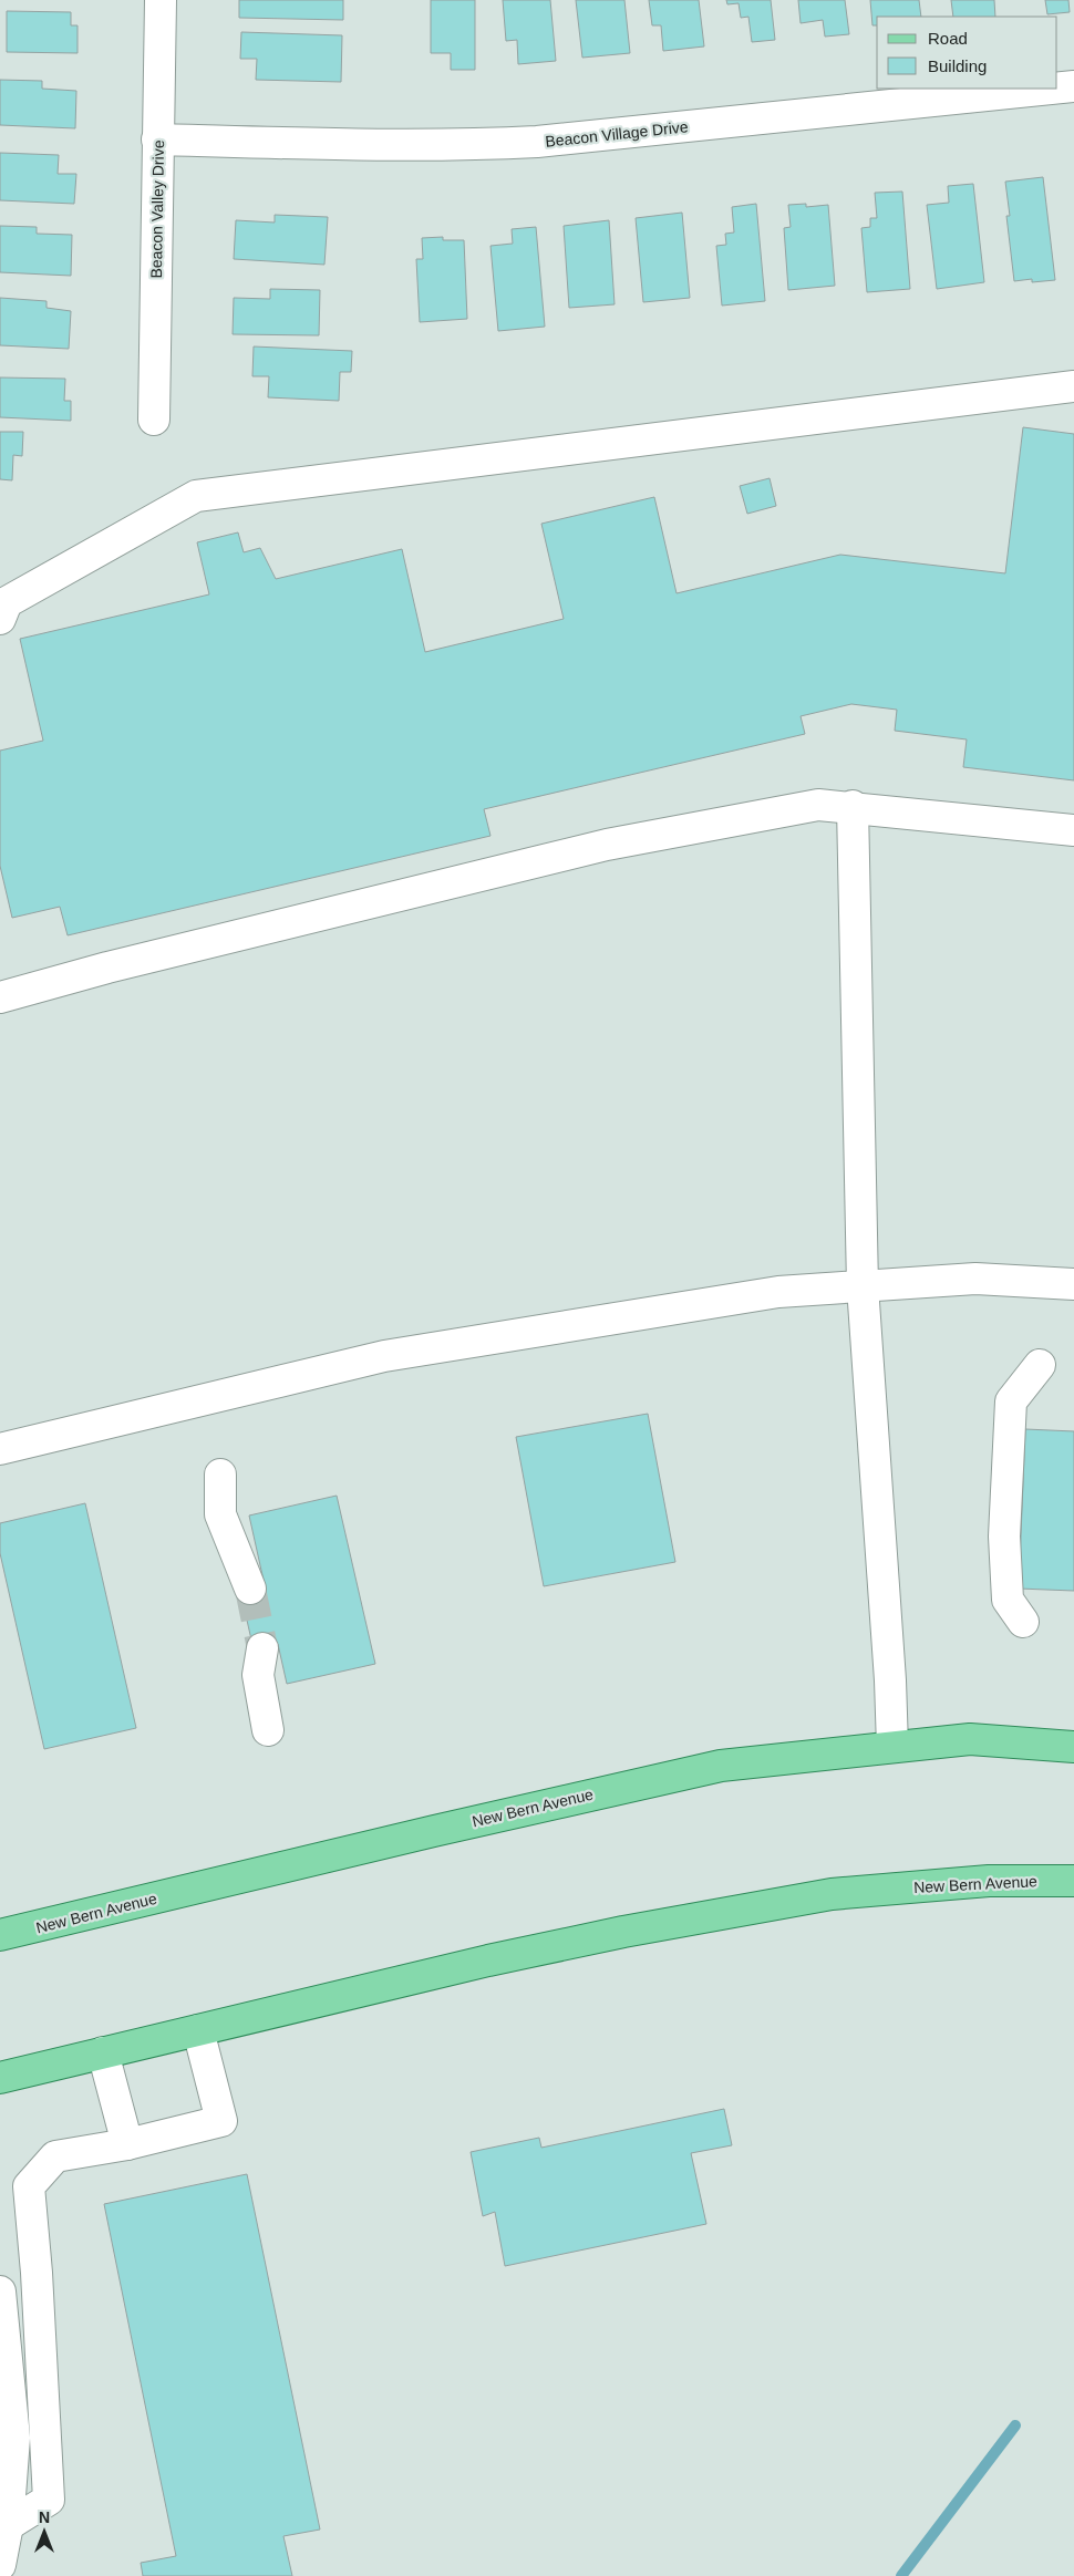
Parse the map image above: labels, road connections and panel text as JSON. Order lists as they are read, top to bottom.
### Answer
{
  "streets": {
    "main road": ["New Bern Avenue"],
    "street": ["Beacon Village Drive", "Beacon Valley Drive"]
  },
  "crossings": [
    ["Beacon Village Drive", "Beacon Valley Drive"]
  ],
  "legend": ["Road", "Building"],
  "north": "top"
}
